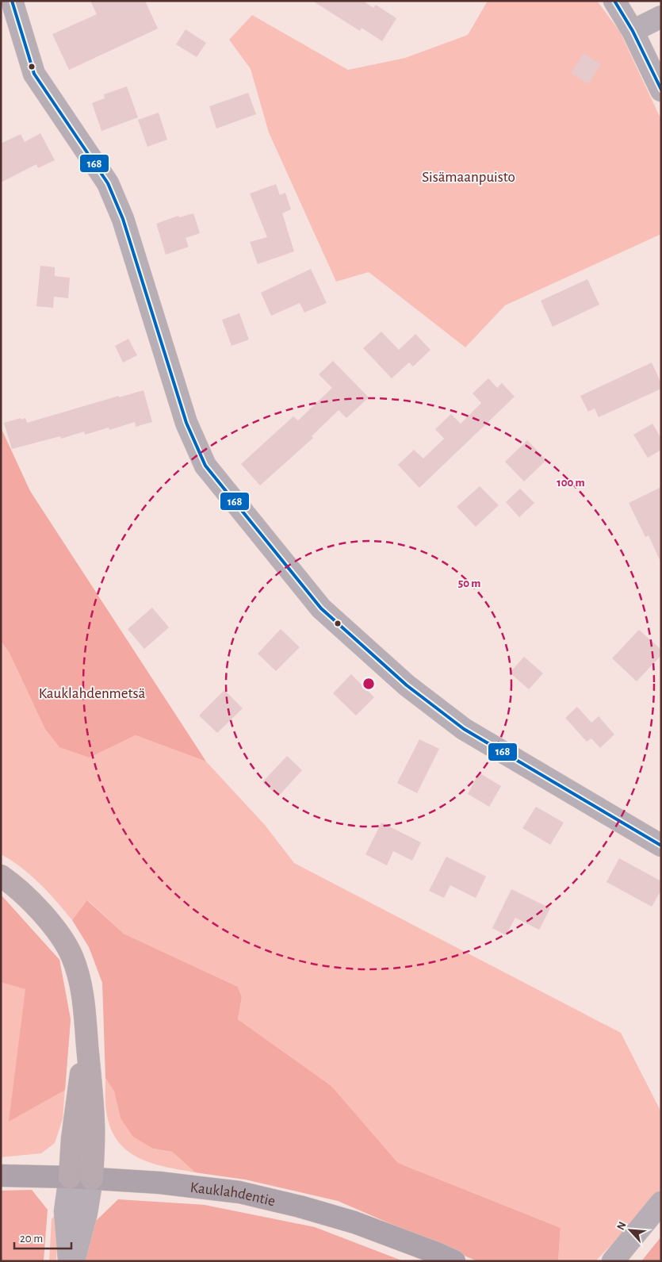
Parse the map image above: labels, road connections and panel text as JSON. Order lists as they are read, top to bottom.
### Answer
{
  "streets": {
    "street": ["Kauklahdentie"]
  },
  "parks": ["Sisämaanpuisto", "Kauklahdenmetsä"],
  "lines": ["transit line 168"],
  "scale_bar": "20 m",
  "north": "top left",
  "rings": ["100 m", "50 m"]
}
